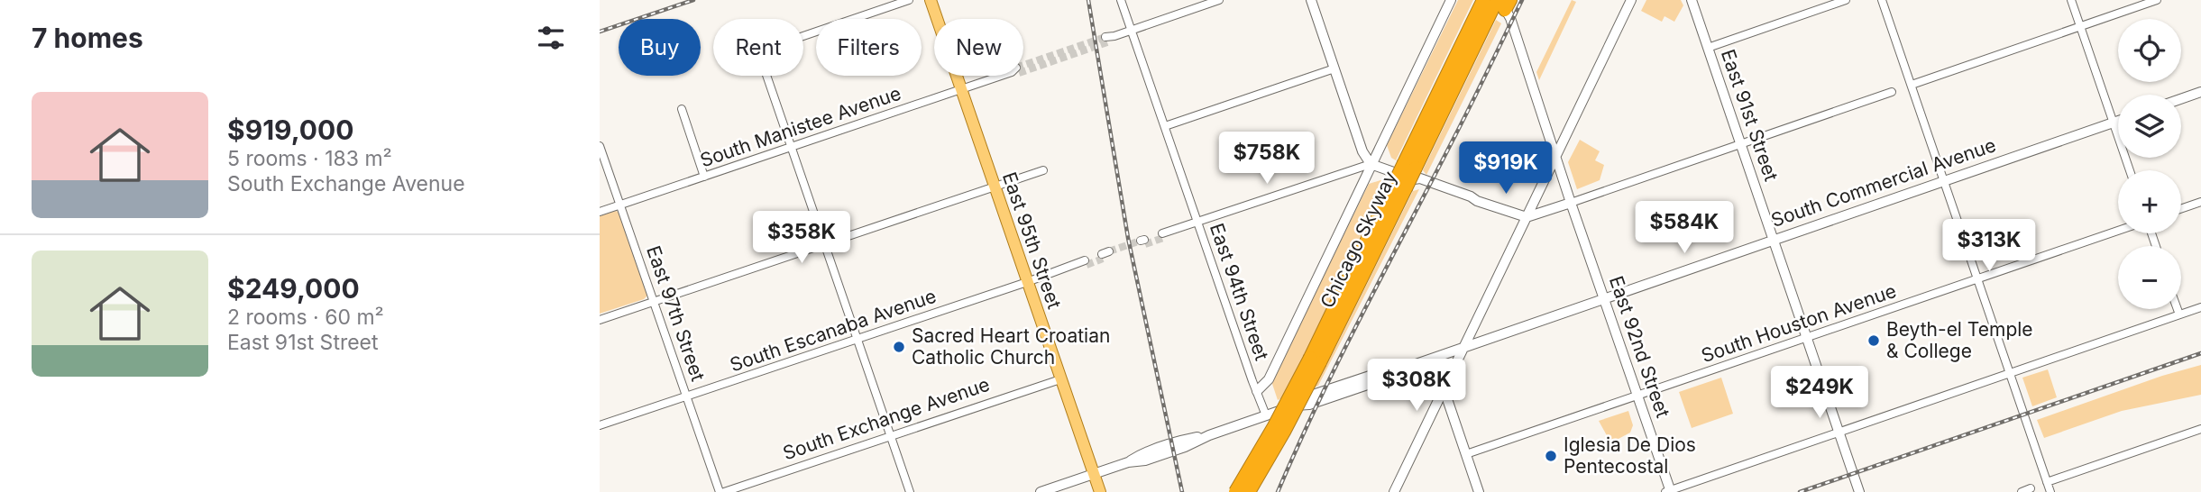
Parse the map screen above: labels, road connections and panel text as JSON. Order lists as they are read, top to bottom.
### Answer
{
  "streets": {
    "highway": ["Chicago Skyway"],
    "main road": ["East 95th Street"],
    "street": [
      "East 91st Street",
      "South Manistee Avenue",
      "South Commercial Avenue",
      "East 94th Street",
      "East 97th Street",
      "South Houston Avenue",
      "South Escanaba Avenue",
      "East 92nd Street",
      "South Exchange Avenue"
    ]
  },
  "crossings": [
    ["East 91st Street", "South Commercial Avenue"],
    ["East 91st Street", "South Houston Avenue"],
    ["South Manistee Avenue", "East 95th Street"],
    ["South Manistee Avenue", "East 97th Street"],
    ["South Commercial Avenue", "East 95th Street"],
    ["South Commercial Avenue", "East 94th Street"],
    ["South Commercial Avenue", "East 92nd Street"],
    ["Chicago Skyway", "East 92nd Street"],
    ["East 95th Street", "South Escanaba Avenue"],
    ["East 95th Street", "South Exchange Avenue"],
    ["East 97th Street", "South Escanaba Avenue"],
    ["East 97th Street", "South Exchange Avenue"],
    ["South Houston Avenue", "East 92nd Street"]
  ],
  "places": ["Beyth-el Temple & College", "Sacred Heart Croatian Catholic Church", "Iglesia De Dios Pentecostal"],
  "page": {
    "heading": "7 homes",
    "map_buttons": ["+", "−"],
    "chip": [
      "Buy",
      "Rent",
      "Filters",
      "New"
    ],
    "list": [
      {
        "name": "$919,000",
        "note": "5 rooms · 183 m² · South Exchange Avenue"
      },
      {
        "name": "$249,000",
        "note": "2 rooms · 60 m² · East 91st Street"
      }
    ],
    "price": [
      "$758K",
      "$919K",
      "$584K",
      "$358K",
      "$313K",
      "$308K",
      "$249K"
    ]
  }
}
